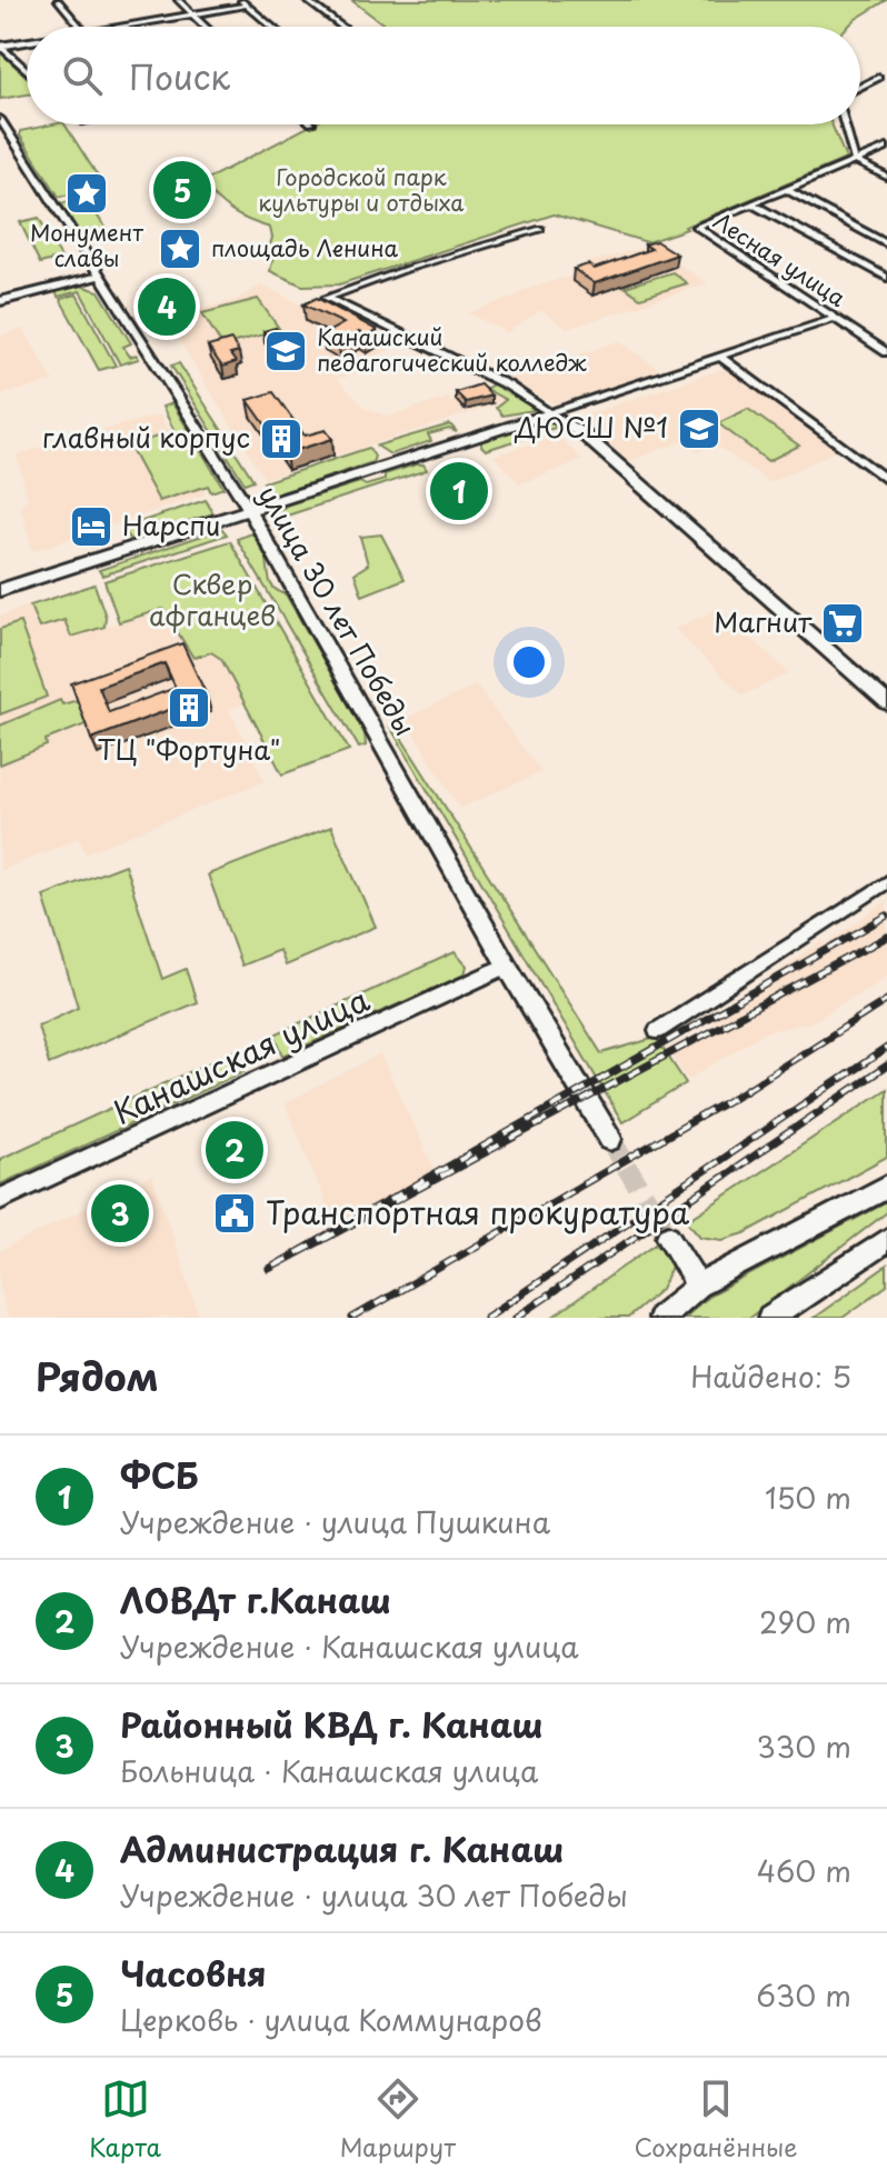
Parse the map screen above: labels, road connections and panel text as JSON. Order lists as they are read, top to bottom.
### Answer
{
  "streets": {
    "main road": ["улица 30 лет Победы"],
    "street": ["Лесная улица", "Канашская улица"]
  },
  "crossings": [
    ["улица 30 лет Победы", "Канашская улица"]
  ],
  "parks": ["Городской парк культуры и отдыха", "Сквер афганцев"],
  "places": {
    "place": ["Монумент славы", "площадь Ленина"],
    "school or university": ["Канашский педагогический колледж", "ДЮСШ №1"],
    "building": ["главный корпус", "ТЦ \"Фортуна\""],
    "hotel": ["Нарспи"],
    "supermarket": ["Магнит"],
    "public building": ["Транспортная прокуратура"]
  },
  "page": {
    "search": "Поиск",
    "pins": [
      "5",
      "4",
      "1",
      "2",
      "3"
    ],
    "heading": ["Рядом", "Найдено: 5"],
    "list": [
      {
        "mark": "1",
        "name": "ФСБ",
        "note": "Учреждение · улица Пушкина",
        "value": "150 m"
      },
      {
        "mark": "2",
        "name": "ЛОВДт г.Канаш",
        "note": "Учреждение · Канашская улица",
        "value": "290 m"
      },
      {
        "mark": "3",
        "name": "Районный КВД г. Канаш",
        "note": "Больница · Канашская улица",
        "value": "330 m"
      },
      {
        "mark": "4",
        "name": "Администрация г. Канаш",
        "note": "Учреждение · улица 30 лет Победы",
        "value": "460 m"
      },
      {
        "mark": "5",
        "name": "Часовня",
        "note": "Церковь · улица Коммунаров",
        "value": "630 m"
      }
    ],
    "nav": ["Карта", "Маршрут", "Сохранённые"]
  }
}
